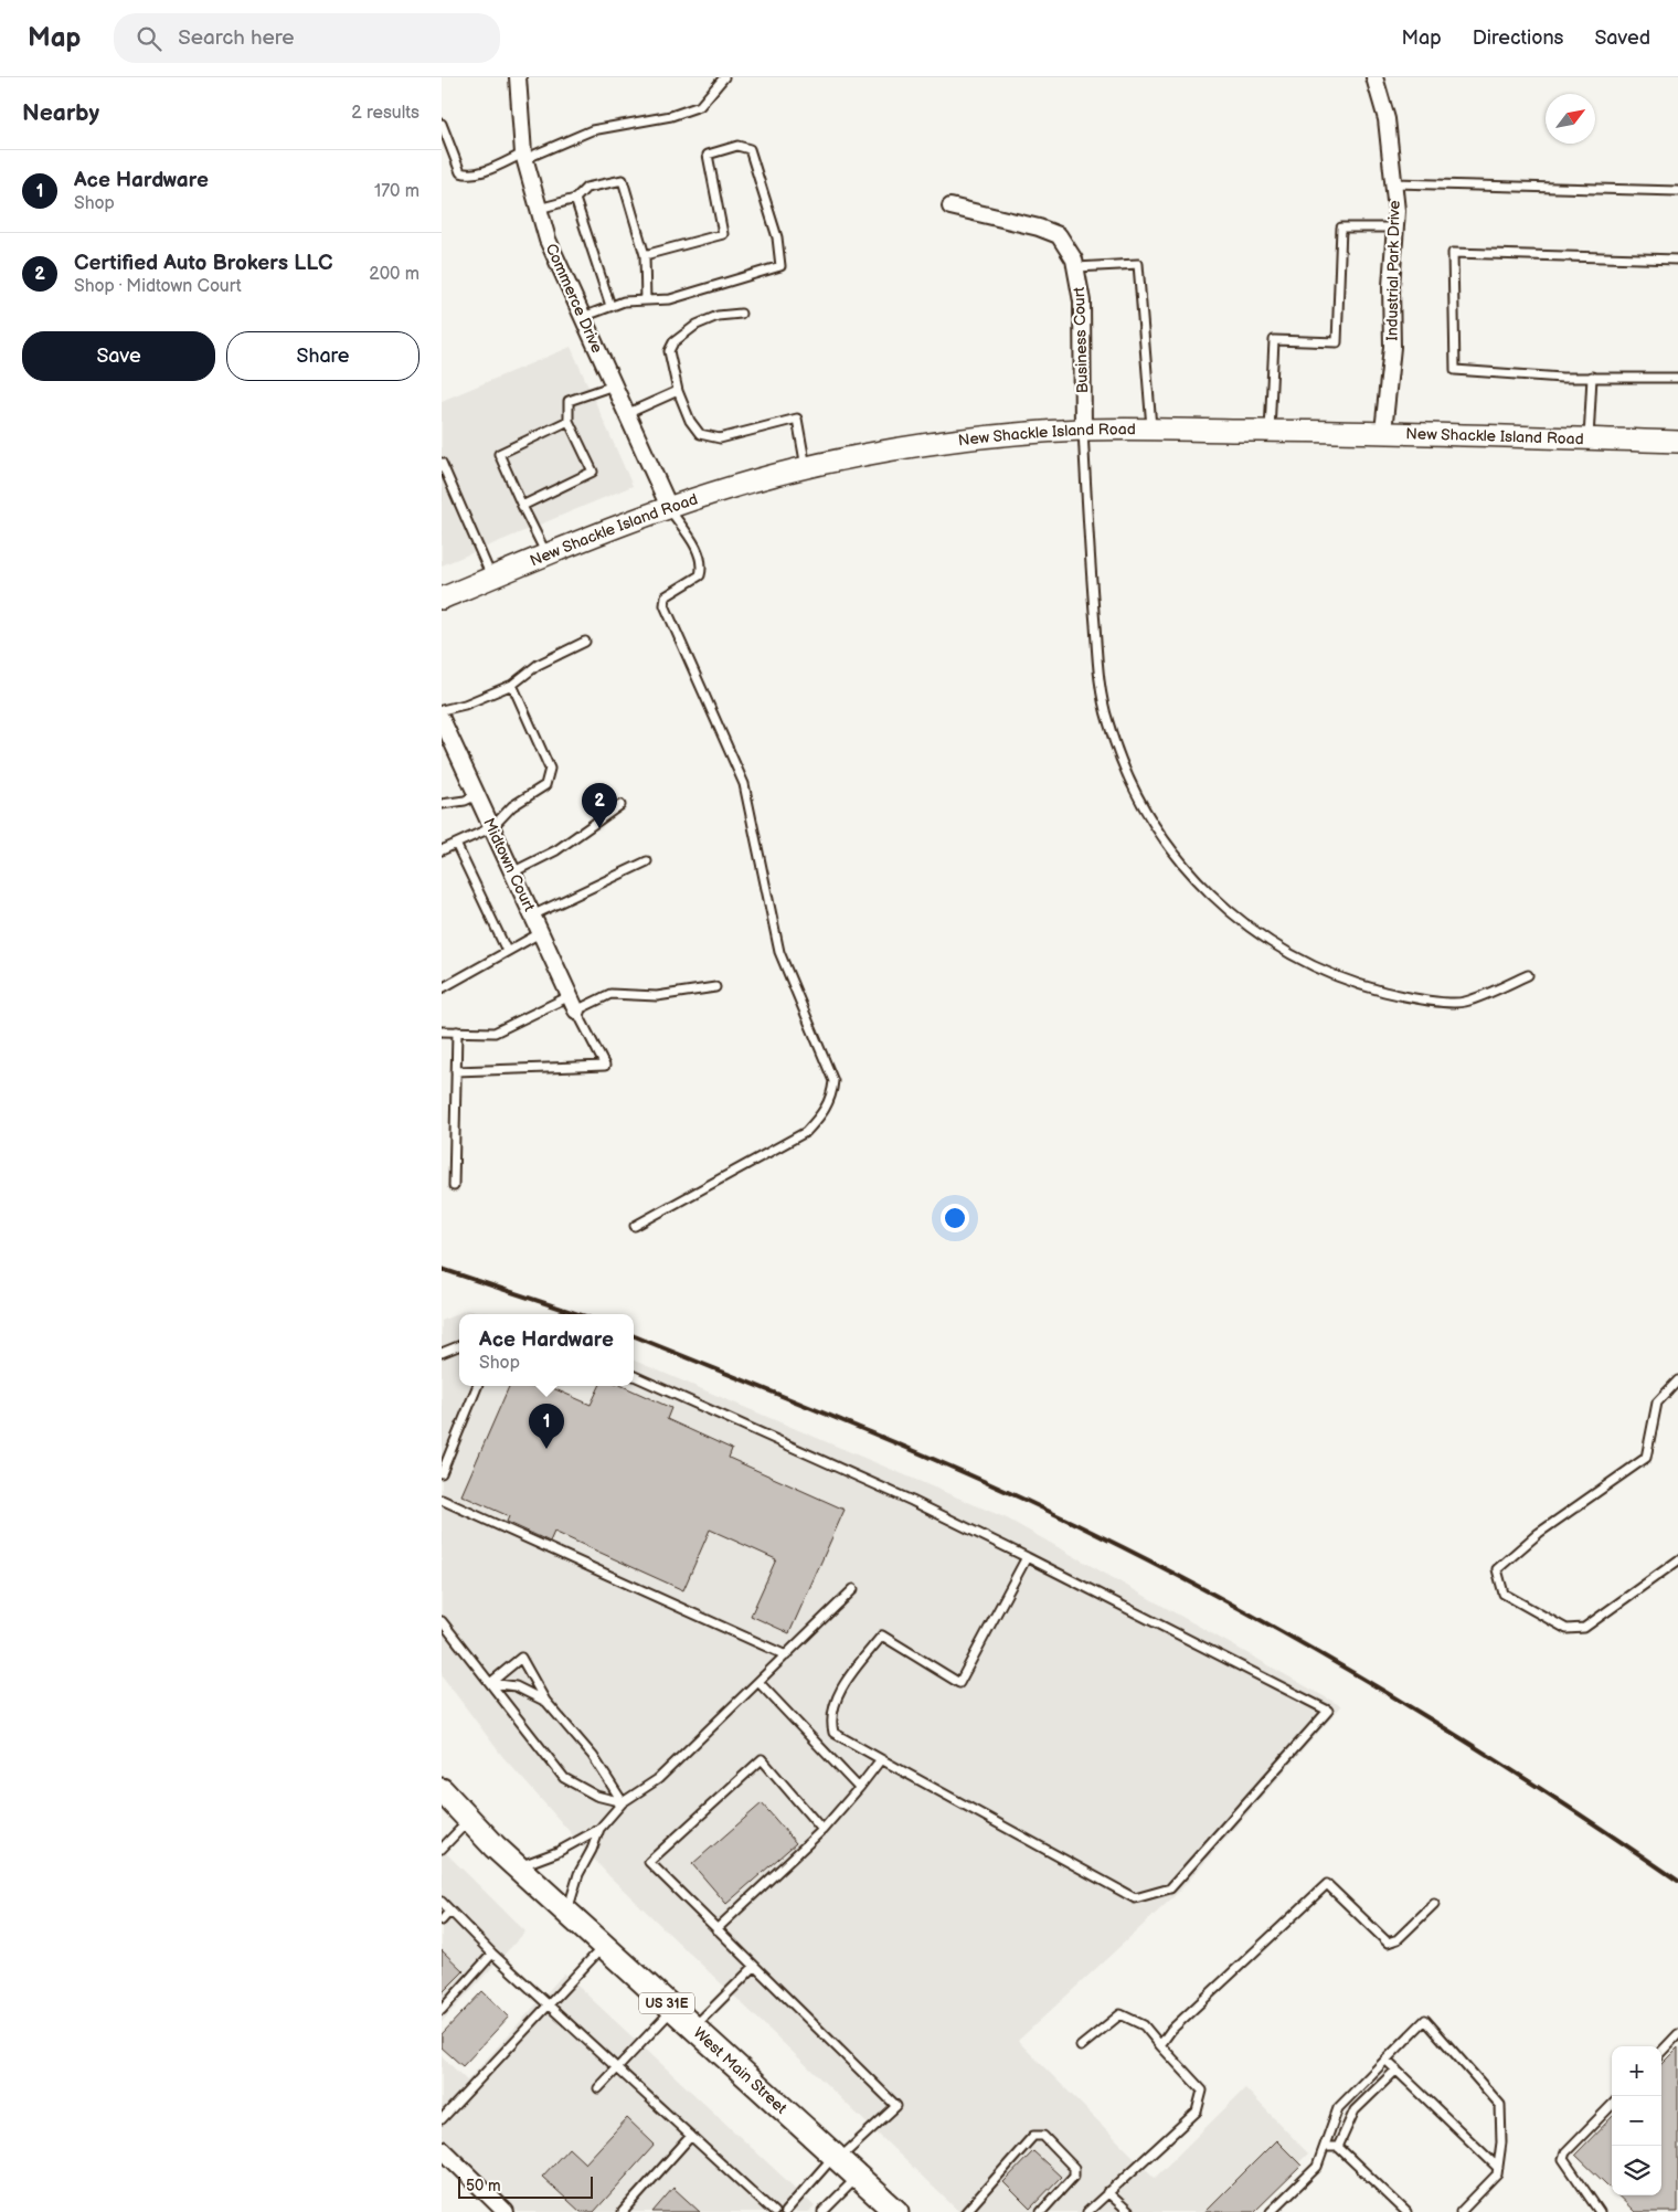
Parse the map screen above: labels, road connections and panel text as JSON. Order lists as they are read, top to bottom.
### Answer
{
  "streets": {
    "main road": ["New Shackle Island Road", "US 31E", "West Main Street"],
    "street": [
      "Industrial Park Drive",
      "Commerce Drive",
      "Business Court",
      "Midtown Court"
    ]
  },
  "crossings": [
    ["Industrial Park Drive", "New Shackle Island Road"],
    ["Commerce Drive", "New Shackle Island Road"],
    ["Business Court", "New Shackle Island Road"]
  ],
  "scale_bar": "50 m",
  "north": "top right",
  "page": {
    "header": "Map",
    "search": "Search here",
    "nav": ["Map", "Directions", "Saved"],
    "heading": ["Nearby", "2 results"],
    "list": [
      {
        "mark": "1",
        "name": "Ace Hardware",
        "note": "Shop",
        "value": "170 m"
      },
      {
        "mark": "2",
        "name": "Certified Auto Brokers LLC",
        "note": "Shop · Midtown Court",
        "value": "200 m"
      }
    ],
    "buttons": ["Save", "Share"],
    "pins": ["2", "1"],
    "popup": ["Ace Hardware", "Shop"],
    "map_buttons": ["+", "−"],
    "scale": "50 m"
  }
}
